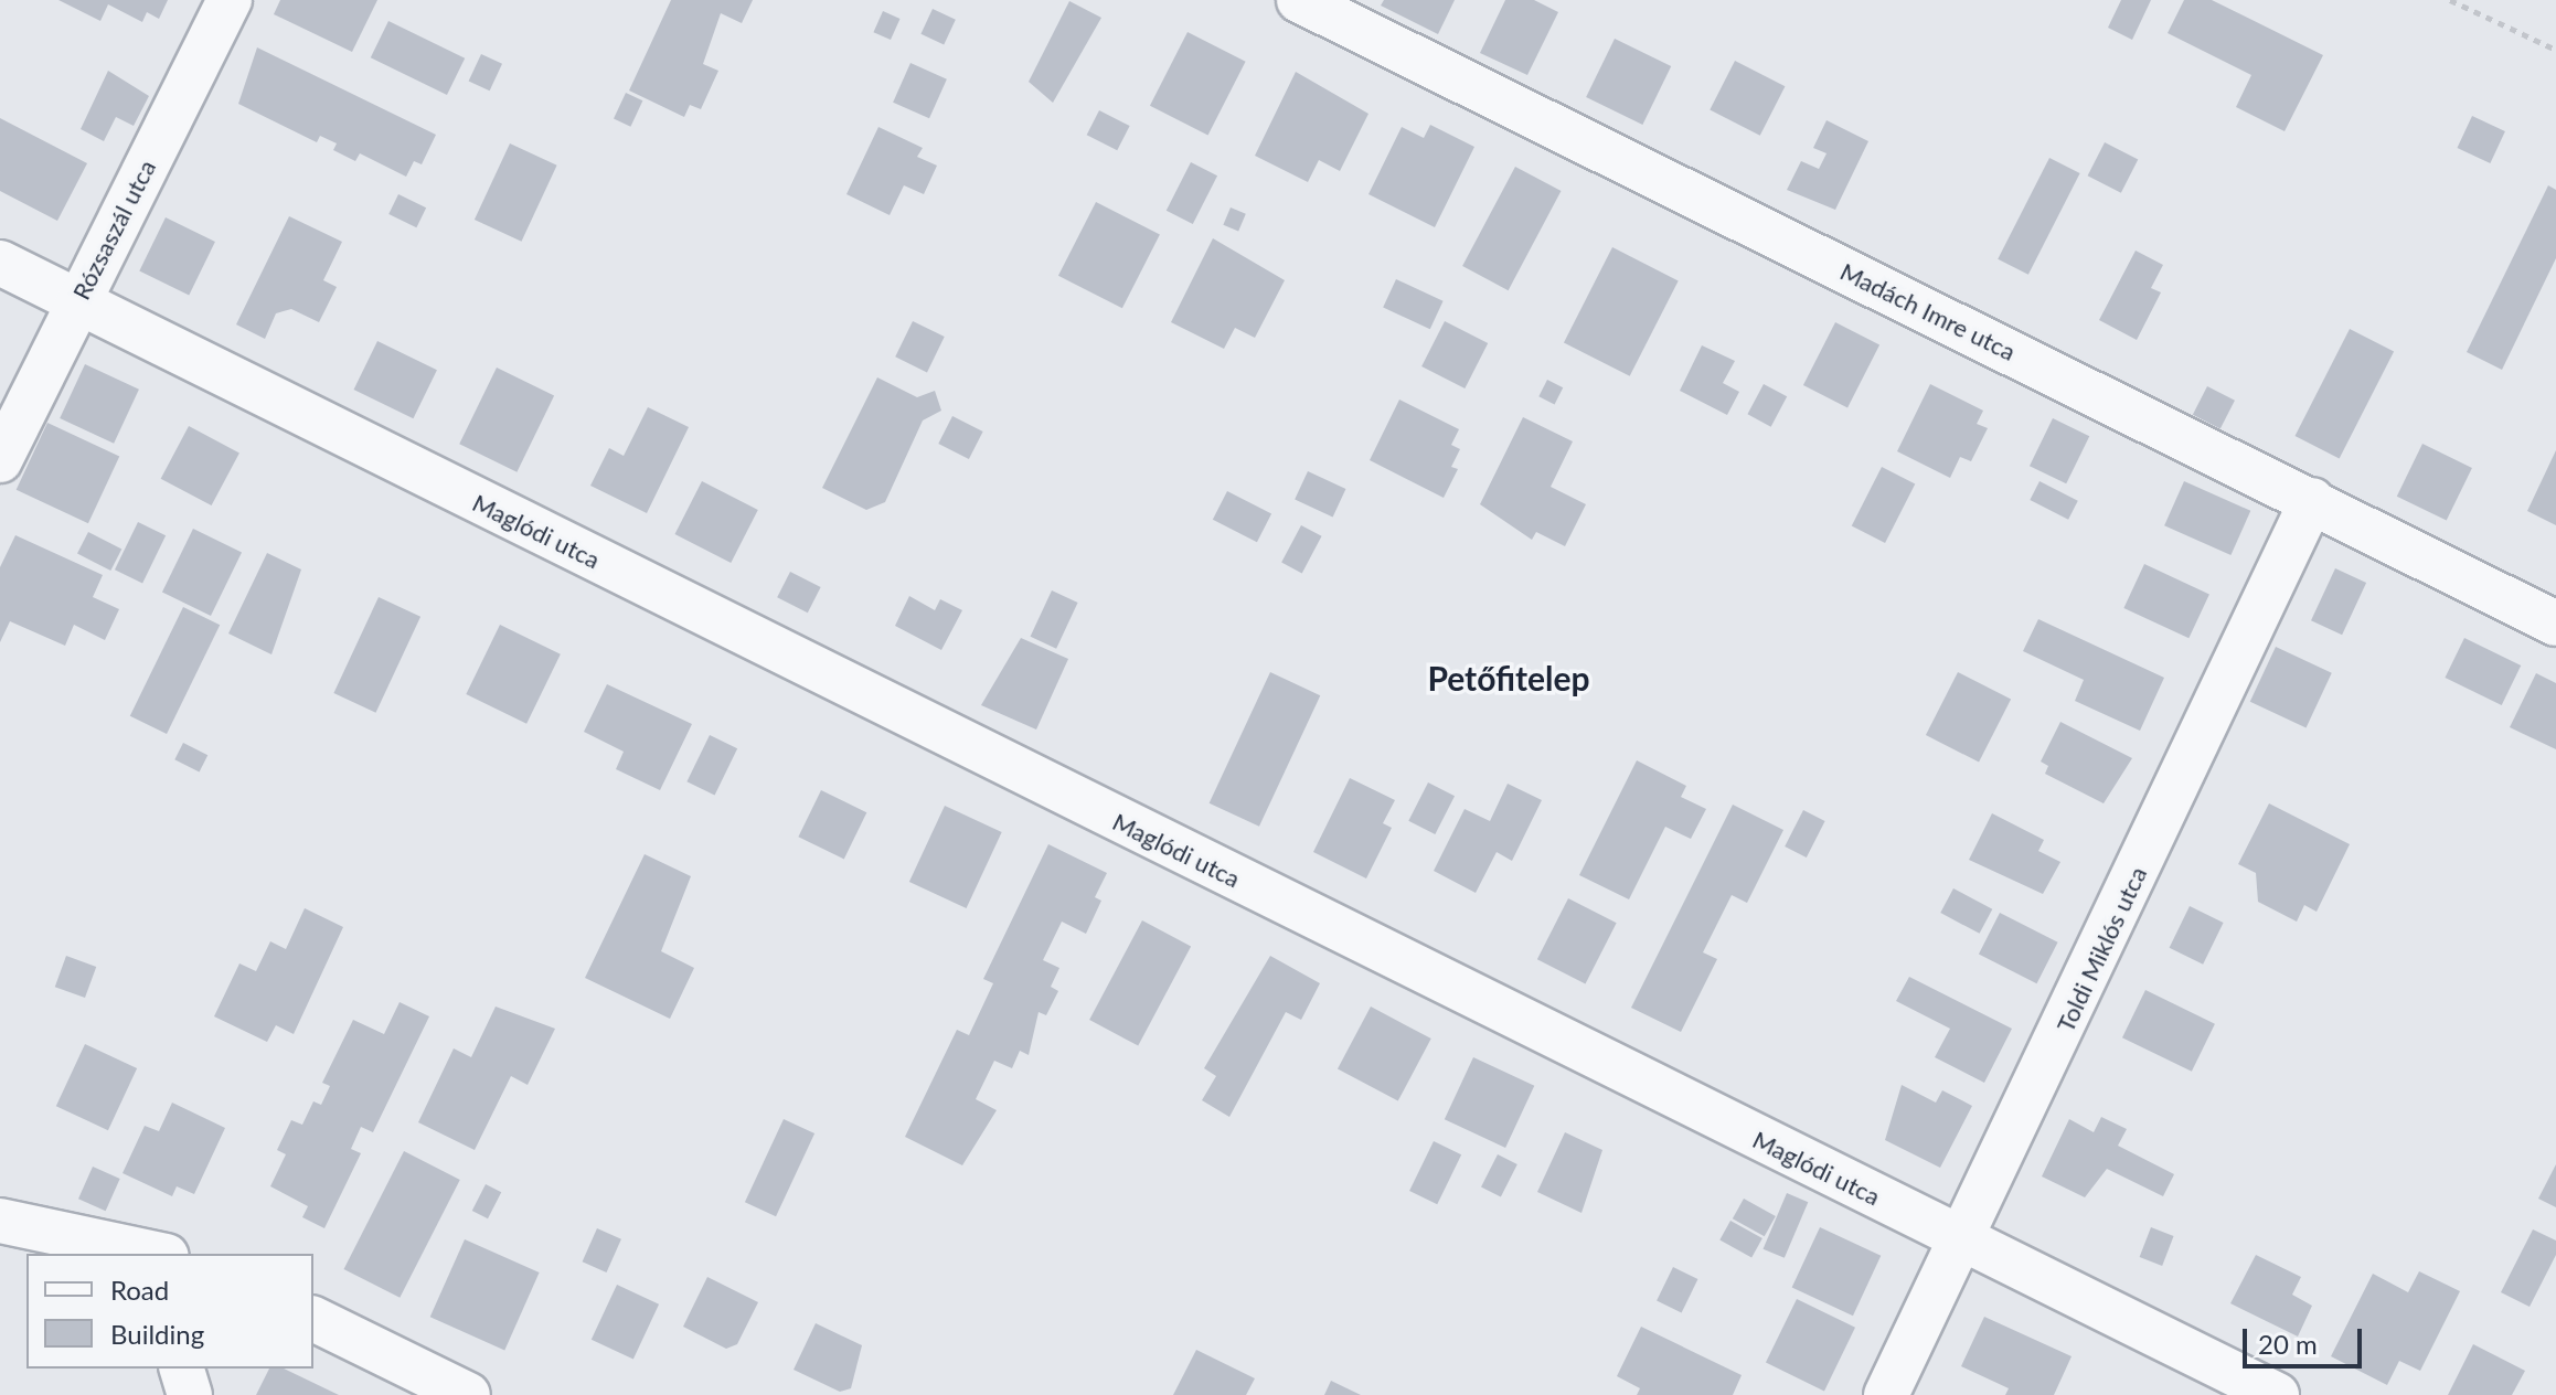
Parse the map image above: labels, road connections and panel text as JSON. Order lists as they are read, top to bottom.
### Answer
{
  "streets": {
    "street": [
      "Rózsaszál utca",
      "Madách Imre utca",
      "Maglódi utca",
      "Toldi Miklós utca"
    ]
  },
  "crossings": [
    ["Rózsaszál utca", "Maglódi utca"],
    ["Madách Imre utca", "Toldi Miklós utca"],
    ["Maglódi utca", "Toldi Miklós utca"]
  ],
  "districts": ["Petőfitelep"],
  "legend": ["Road", "Building"],
  "scale_bar": "20 m"
}
